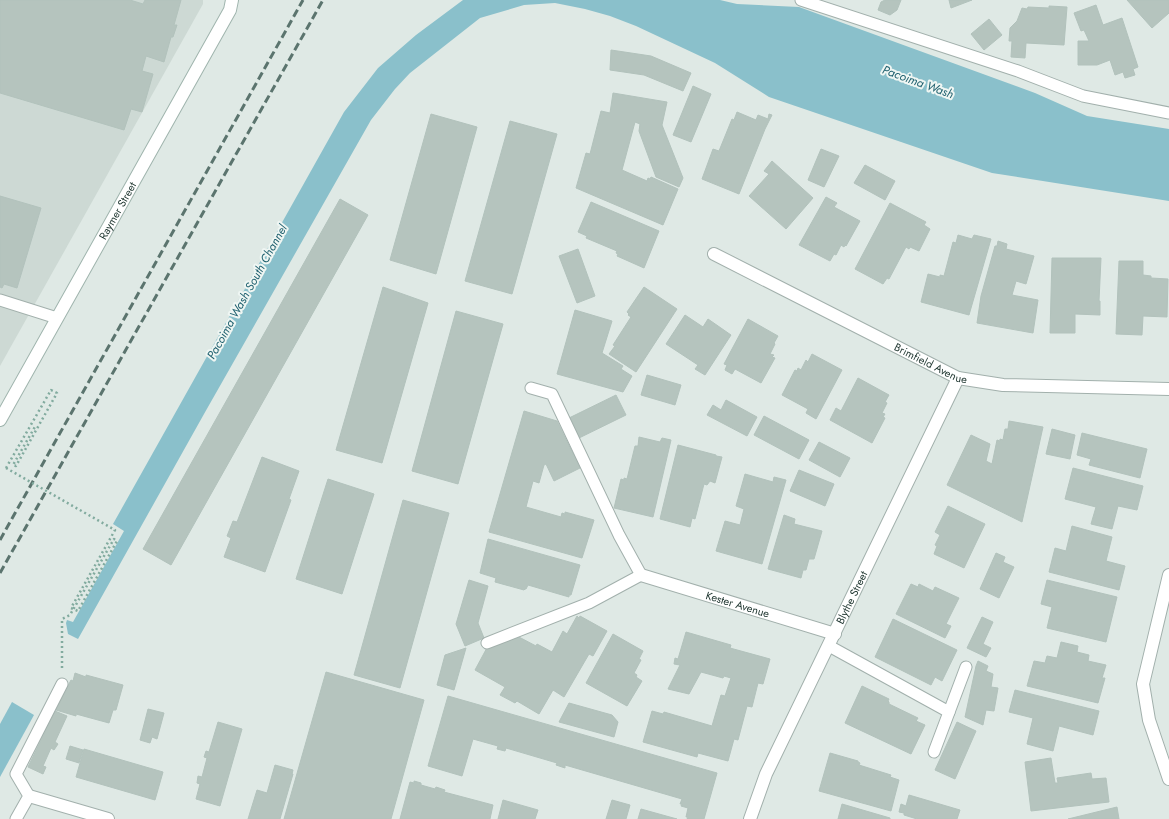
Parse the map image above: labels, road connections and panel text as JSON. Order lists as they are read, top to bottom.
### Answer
{
  "streets": {
    "street": [
      "Raymer Street",
      "Brimfield Avenue",
      "Blythe Street",
      "Kester Avenue"
    ]
  },
  "crossings": [
    ["Brimfield Avenue", "Blythe Street"],
    ["Blythe Street", "Kester Avenue"]
  ],
  "water": ["Pacoima Wash", "Pacoima Wash South Channel"]
}
